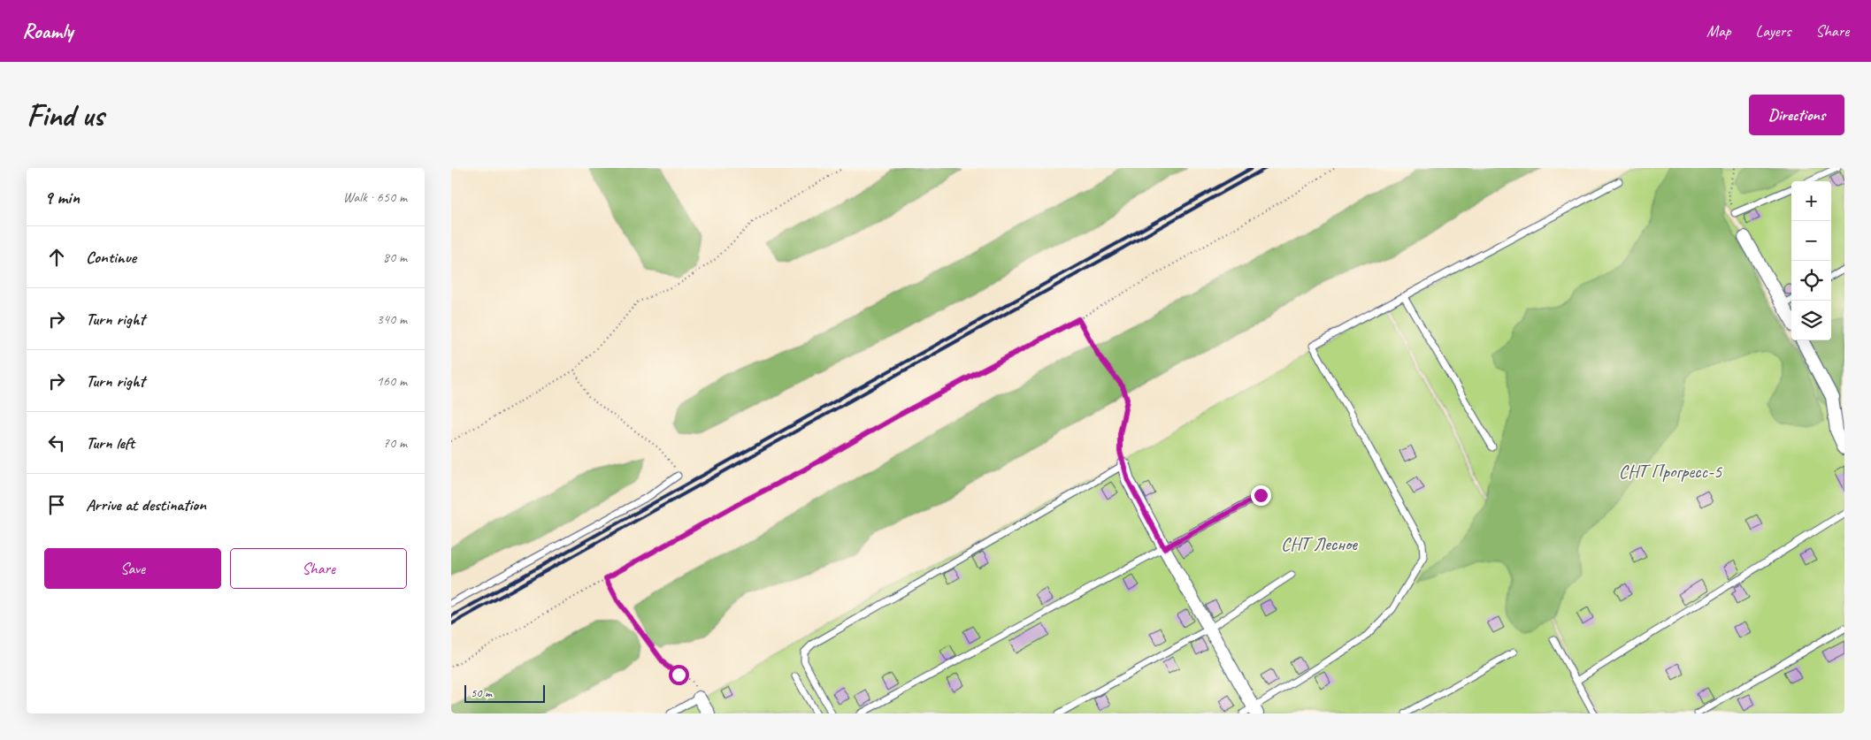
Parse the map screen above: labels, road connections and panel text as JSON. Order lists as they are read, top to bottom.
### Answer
{
  "parks": ["СНТ Прогресс-5", "СНТ Лесное"],
  "scale_bar": "50 m",
  "page": {
    "header": "Roamly",
    "nav": ["Map", "Layers", "Share"],
    "buttons": [
      "Directions",
      ["Save", "Share"]
    ],
    "title": "Find us",
    "heading": ["9 min", "Walk · 650 m"],
    "map_buttons": ["+", "−"],
    "list": [
      ["Continue", "80 m"],
      ["Turn right", "340 m"],
      ["Turn right", "160 m"],
      ["Turn left", "70 m"],
      "Arrive at destination"
    ],
    "scale": "50 m"
  }
}
